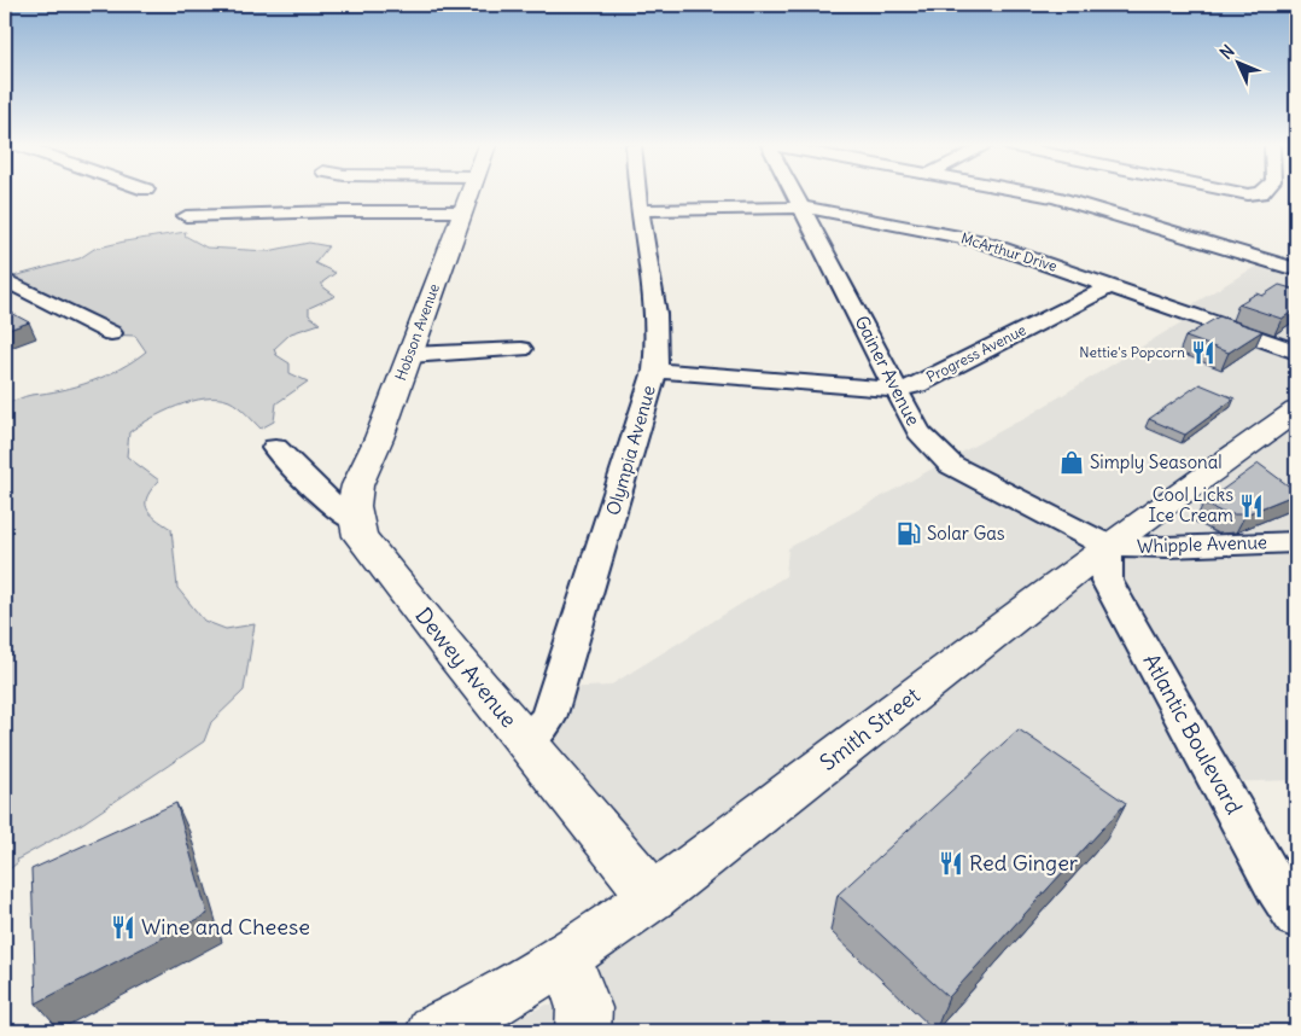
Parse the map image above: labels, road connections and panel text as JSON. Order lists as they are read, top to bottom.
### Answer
{
  "streets": {
    "street": [
      "McArthur Drive",
      "Hobson Avenue",
      "Progress Avenue",
      "Gainer Avenue",
      "Olympia Avenue",
      "Whipple Avenue",
      "Dewey Avenue",
      "Smith Street",
      "Atlantic Boulevard"
    ]
  },
  "crossings": [
    ["McArthur Drive", "Progress Avenue"],
    ["McArthur Drive", "Gainer Avenue"],
    ["McArthur Drive", "Olympia Avenue"],
    ["Hobson Avenue", "Dewey Avenue"],
    ["Progress Avenue", "Gainer Avenue"],
    ["Progress Avenue", "Olympia Avenue"],
    ["Gainer Avenue", "Whipple Avenue"],
    ["Gainer Avenue", "Smith Street"],
    ["Gainer Avenue", "Atlantic Boulevard"],
    ["Olympia Avenue", "Dewey Avenue"],
    ["Whipple Avenue", "Smith Street"],
    ["Whipple Avenue", "Atlantic Boulevard"],
    ["Dewey Avenue", "Smith Street"],
    ["Smith Street", "Atlantic Boulevard"]
  ],
  "places": {
    "restaurant": [
      "Nettie's Popcorn",
      "Cool Licks Ice Cream",
      "Red Ginger",
      "Wine and Cheese"
    ],
    "shop": ["Simply Seasonal"],
    "fuel station": ["Solar Gas"]
  },
  "north": "top left"
}
